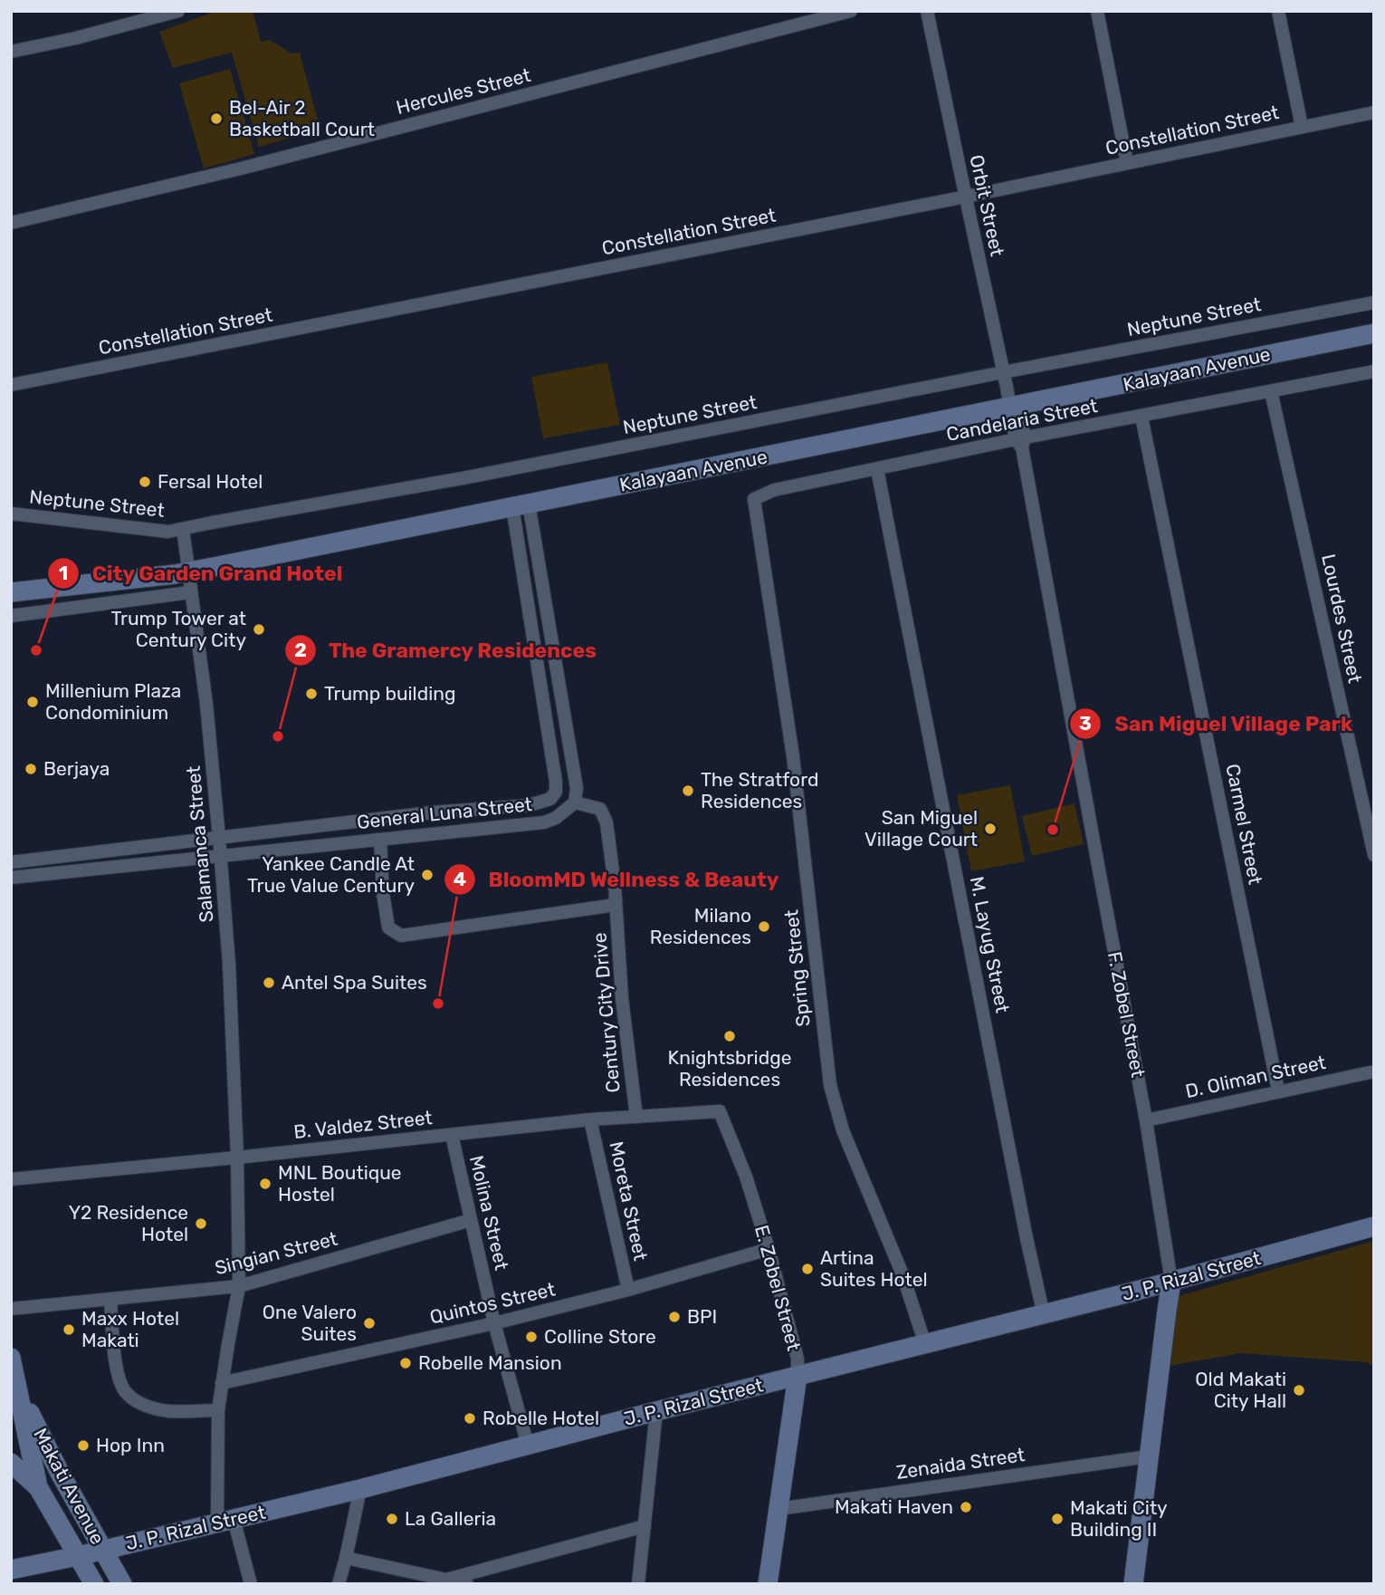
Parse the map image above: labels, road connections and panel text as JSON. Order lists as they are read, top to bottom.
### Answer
{
  "streets": {
    "main road": [
      "Kalayaan Avenue",
      "F. Zobel Street",
      "J. P. Rizal Street",
      "E. Zobel Street",
      "Makati Avenue"
    ],
    "street": [
      "Hercules Street",
      "Constellation Street",
      "Orbit Street",
      "Neptune Street",
      "Candelaria Street",
      "Lourdes Street",
      "General Luna Street",
      "Carmel Street",
      "Salamanca Street",
      "M. Layug Street",
      "Spring Street",
      "Century City Drive",
      "D. Oliman Street",
      "B. Valdez Street",
      "Moreta Street",
      "Molina Street",
      "Singian Street",
      "Quintos Street",
      "Zenaida Street"
    ]
  },
  "crossings": [
    ["Constellation Street", "Orbit Street"],
    ["Orbit Street", "Neptune Street"],
    ["Orbit Street", "Kalayaan Avenue"],
    ["Orbit Street", "F. Zobel Street"],
    ["Neptune Street", "Salamanca Street"],
    ["Kalayaan Avenue", "General Luna Street"],
    ["Kalayaan Avenue", "Salamanca Street"],
    ["Kalayaan Avenue", "F. Zobel Street"],
    ["Candelaria Street", "Lourdes Street"],
    ["Candelaria Street", "Carmel Street"],
    ["Candelaria Street", "M. Layug Street"],
    ["Candelaria Street", "Spring Street"],
    ["Candelaria Street", "F. Zobel Street"],
    ["General Luna Street", "Salamanca Street"],
    ["General Luna Street", "Century City Drive"],
    ["Carmel Street", "D. Oliman Street"],
    ["Salamanca Street", "B. Valdez Street"],
    ["Salamanca Street", "Singian Street"],
    ["Salamanca Street", "J. P. Rizal Street"],
    ["Salamanca Street", "Quintos Street"],
    ["M. Layug Street", "J. P. Rizal Street"],
    ["Spring Street", "J. P. Rizal Street"],
    ["Century City Drive", "B. Valdez Street"],
    ["F. Zobel Street", "D. Oliman Street"],
    ["F. Zobel Street", "J. P. Rizal Street"],
    ["F. Zobel Street", "Zenaida Street"],
    ["B. Valdez Street", "Moreta Street"],
    ["B. Valdez Street", "Molina Street"],
    ["B. Valdez Street", "E. Zobel Street"],
    ["Moreta Street", "Quintos Street"],
    ["Molina Street", "Singian Street"],
    ["Molina Street", "J. P. Rizal Street"],
    ["Molina Street", "Quintos Street"],
    ["J. P. Rizal Street", "E. Zobel Street"],
    ["J. P. Rizal Street", "Makati Avenue"],
    ["E. Zobel Street", "Quintos Street"],
    ["E. Zobel Street", "Zenaida Street"]
  ],
  "places": [
    "Bel-Air 2 Basketball Court",
    "Fersal Hotel",
    "Trump Tower at Century City",
    "City Garden Grand Hotel",
    "Trump building",
    "Millenium Plaza Condominium",
    "The Gramercy Residences",
    "Berjaya",
    "The Stratford Residences",
    "San Miguel Village Court",
    "San Miguel Village Park",
    "Yankee Candle At True Value Century",
    "Milano Residences",
    "Antel Spa Suites",
    "BloomMD Wellness & Beauty",
    "Knightsbridge Residences",
    "MNL Boutique Hostel",
    "Y2 Residence Hotel",
    "Artina Suites Hotel",
    "BPI",
    "One Valero Suites",
    "Maxx Hotel Makati",
    "Colline Store",
    "Robelle Mansion",
    "Old Makati City Hall",
    "Robelle Hotel",
    "Hop Inn",
    "Makati Haven",
    "La Galleria",
    "Makati City Building II"
  ]
}
